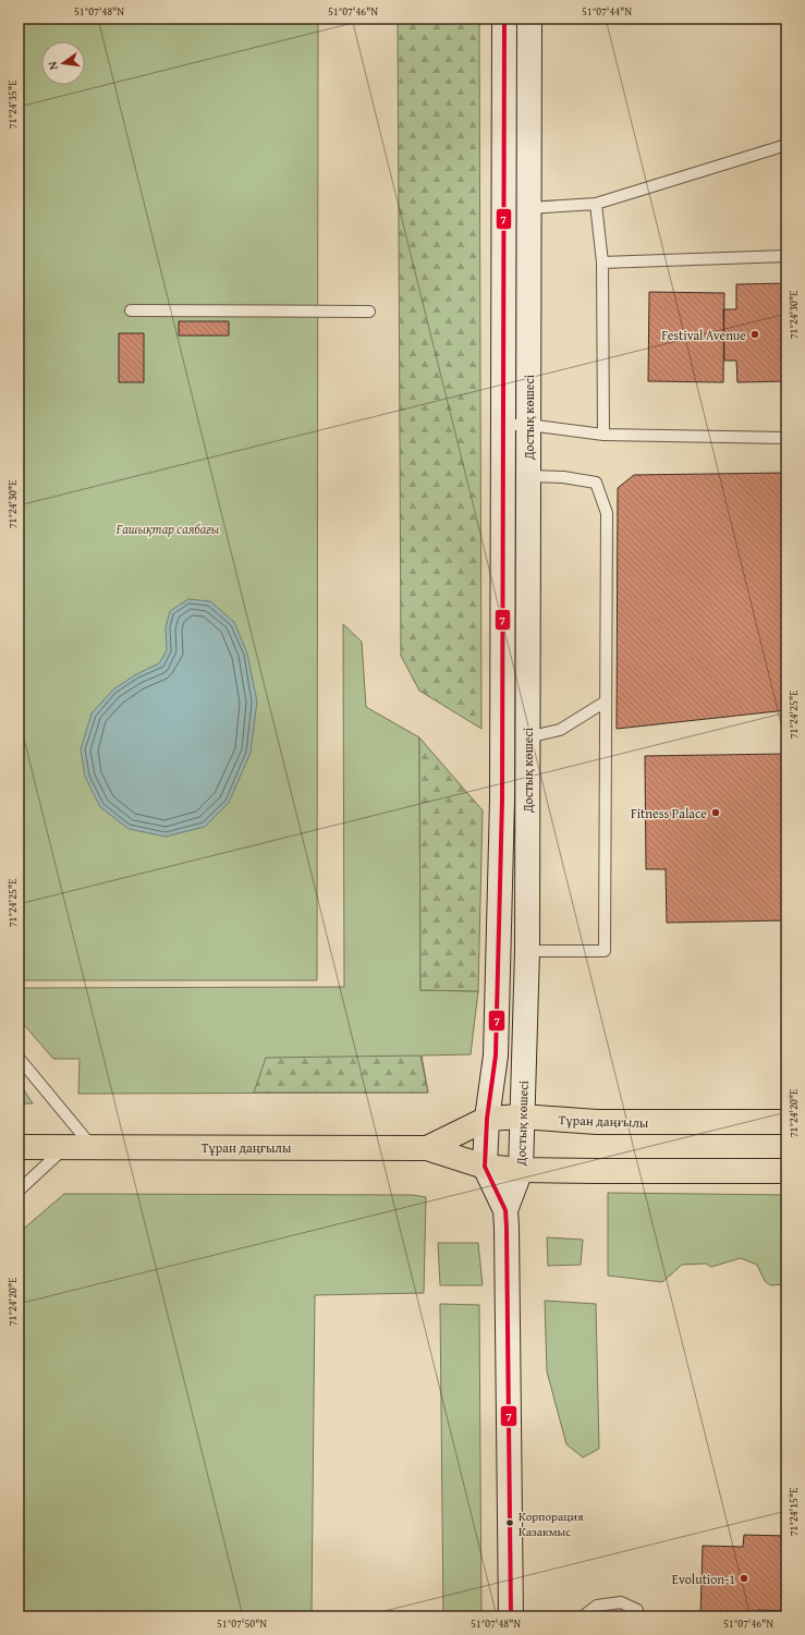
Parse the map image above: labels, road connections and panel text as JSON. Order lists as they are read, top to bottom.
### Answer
{
  "streets": {
    "main road": ["Тұран даңғылы"],
    "street": ["Достық көшесі"]
  },
  "crossings": [
    ["Достық көшесі", "Тұран даңғылы"]
  ],
  "parks": ["Ғашықтар саябағы"],
  "places": [
    "Festival Avenue",
    "Fitness Palace",
    "Корпорация Казакмыс",
    "Evolution-1"
  ],
  "lines": ["transit line 7"],
  "north": "left",
  "coordinates": [
    "51°07'48\"N",
    "51°07'46\"N",
    "51°07'44\"N",
    "71°24'35\"E",
    "71°24'30\"E",
    "71°24'25\"E",
    "71°24'20\"E",
    "71°24'15\"E",
    "51°07'50\"N"
  ]
}
